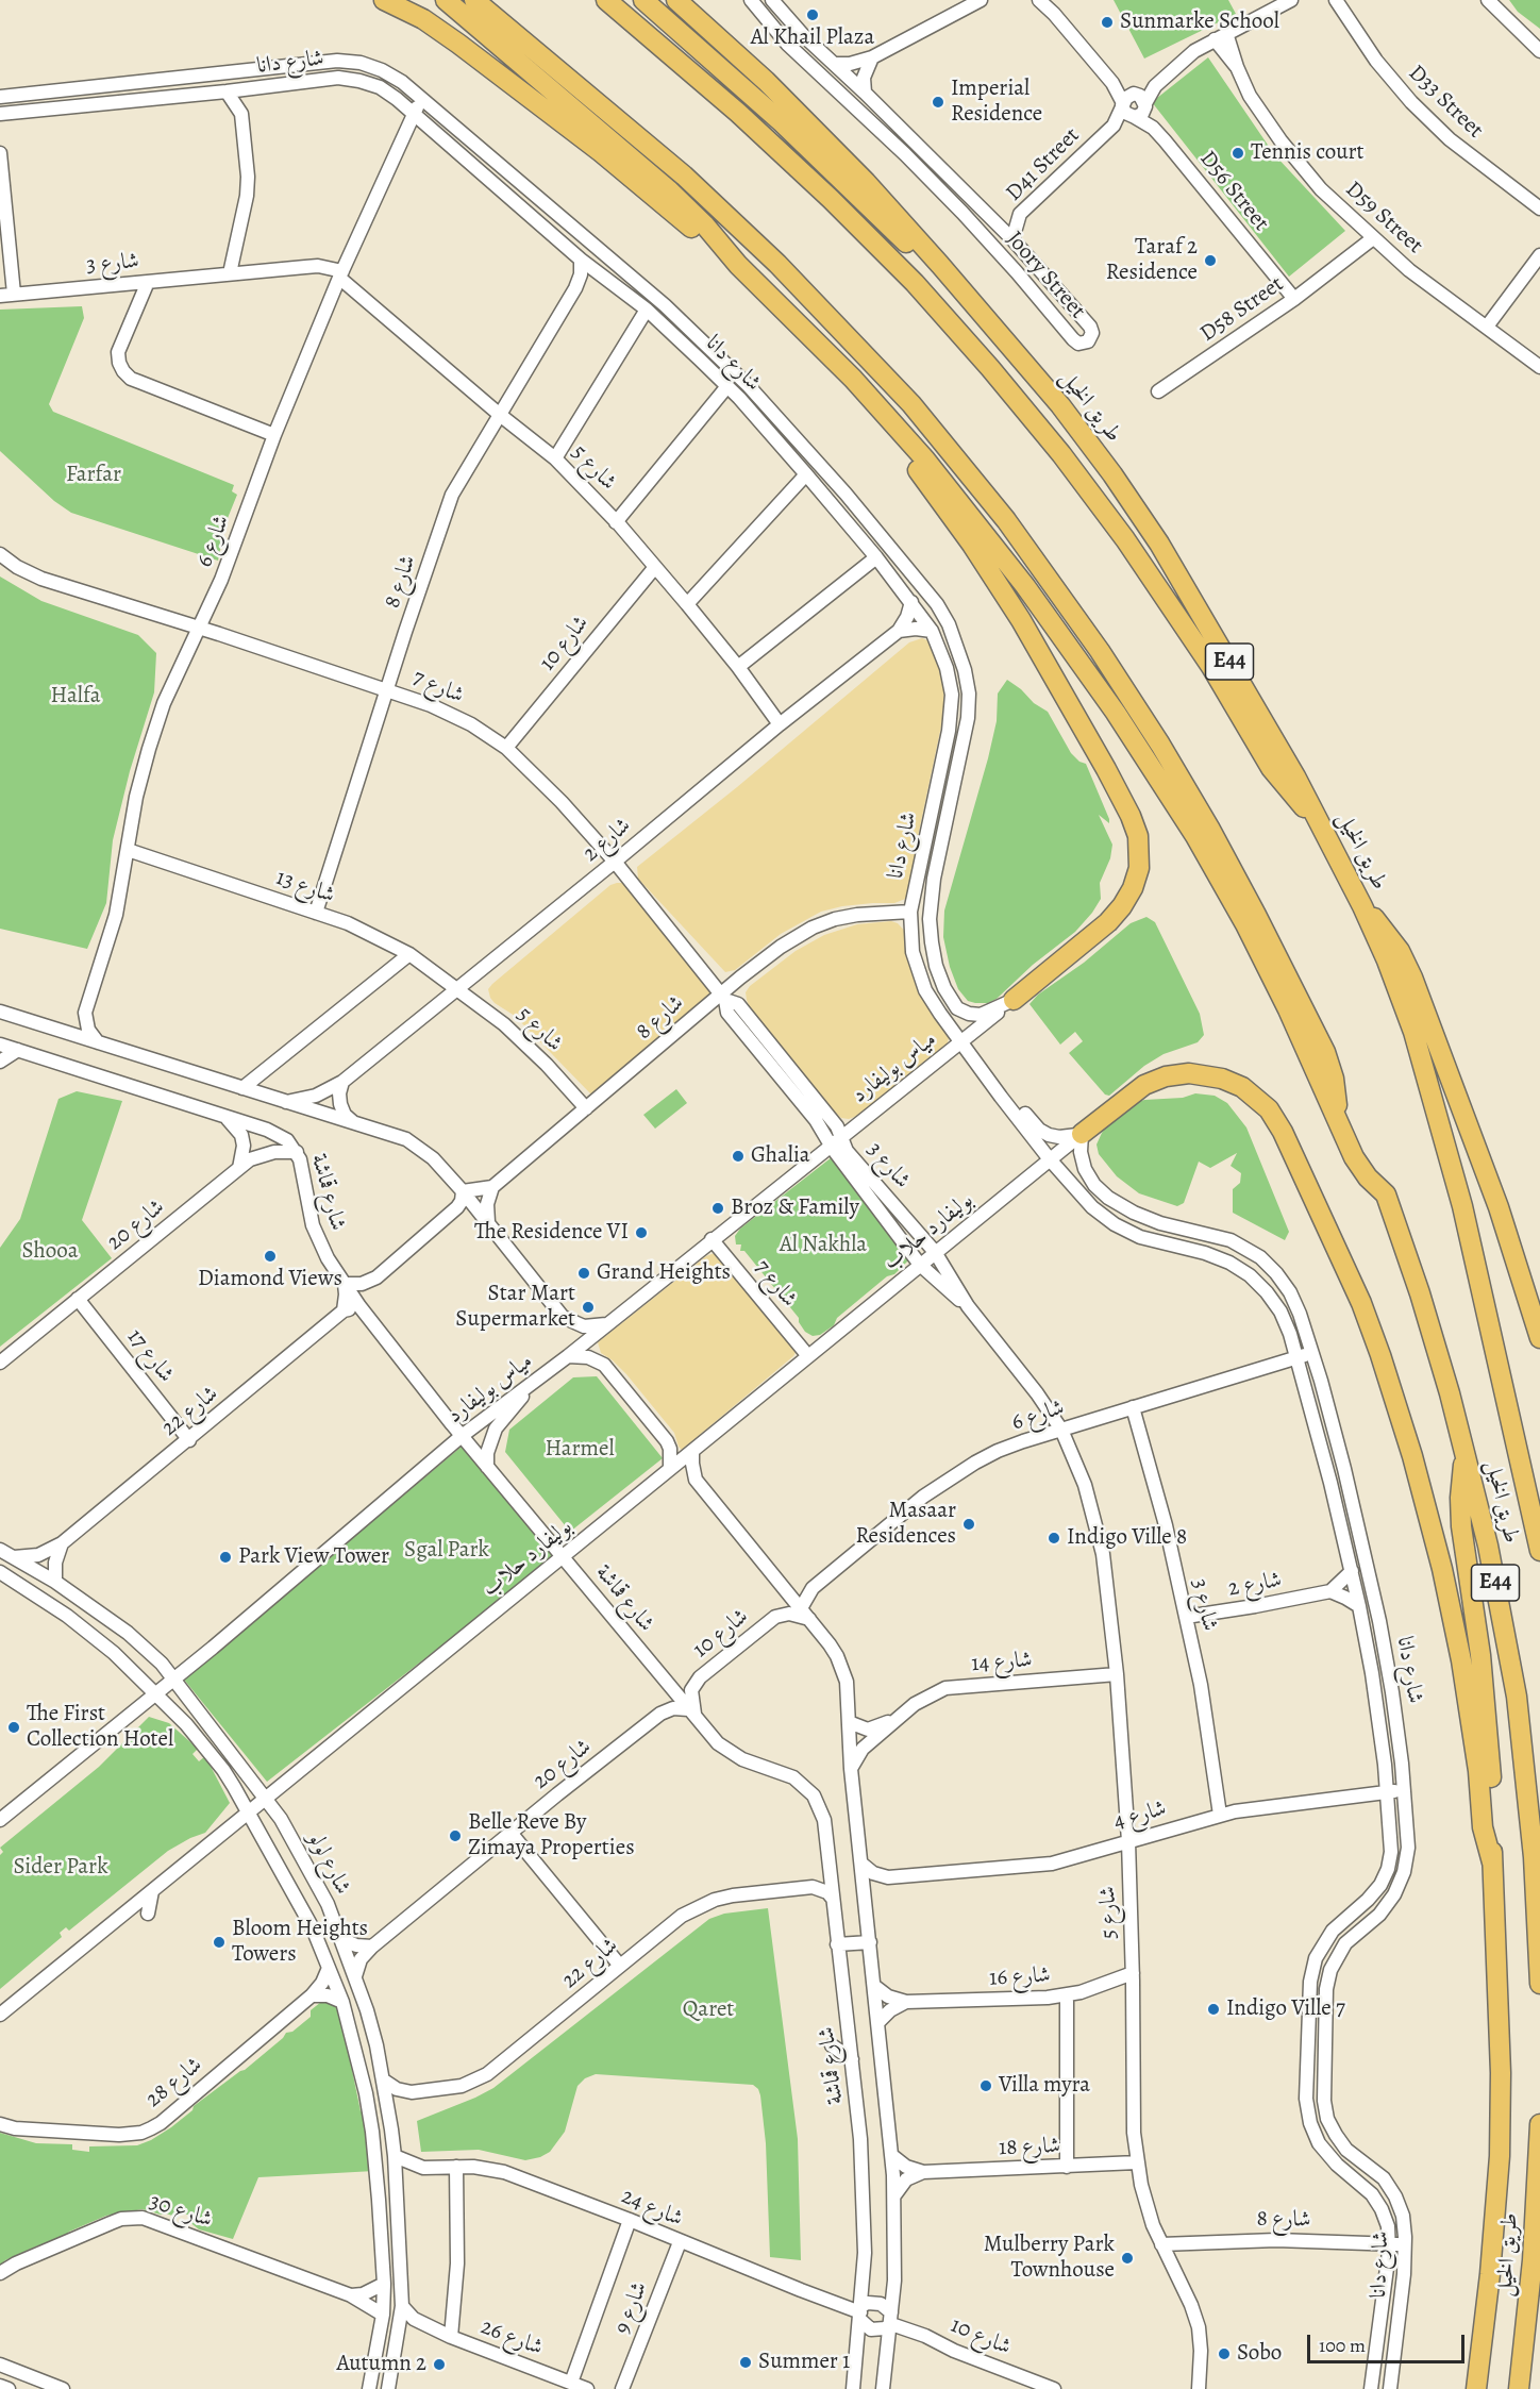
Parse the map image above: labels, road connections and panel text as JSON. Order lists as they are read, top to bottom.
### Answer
{
  "streets": {
    "highway": ["طريق الخيل", "E44"],
    "street": [
      "شارع دانا",
      "D33 Street",
      "D41 Street",
      "D56 Street",
      "D59 Street",
      "شارع 3",
      "Joory Street",
      "D58 Street",
      "شارع 5",
      "شارع 6",
      "شارع 8",
      "شارع 10",
      "شارع 7",
      "شارع 2",
      "شارع 13",
      "مياس بوليفارد",
      "شارع قماشة",
      "شارع 20",
      "بوليفارد حلاب",
      "شارع 17",
      "شارع 22",
      "شارع 14",
      "شارع 4",
      "شارع لولو",
      "شارع 16",
      "شارع 28",
      "شارع 18",
      "شارع 24",
      "شارع 30",
      "شارع 9",
      "شارع 26"
    ]
  },
  "crossings": [
    ["شارع دانا", "شارع 6"],
    ["شارع دانا", "شارع 8"],
    ["شارع دانا", "شارع 2"],
    ["شارع دانا", "مياس بوليفارد"],
    ["شارع دانا", "بوليفارد حلاب"],
    ["شارع دانا", "شارع 4"],
    ["D41 Street", "D56 Street"],
    ["D41 Street", "D59 Street"],
    ["D41 Street", "Joory Street"],
    ["D56 Street", "D58 Street"],
    ["D59 Street", "D58 Street"],
    ["شارع 3", "شارع 5"],
    ["شارع 3", "شارع 6"],
    ["شارع 3", "شارع 8"],
    ["شارع 3", "شارع 7"],
    ["شارع 3", "شارع 2"],
    ["شارع 3", "مياس بوليفارد"],
    ["شارع 3", "بوليفارد حلاب"],
    ["شارع 3", "شارع 4"],
    ["شارع 5", "شارع 6"],
    ["شارع 5", "شارع 8"],
    ["شارع 5", "شارع 10"],
    ["شارع 5", "شارع 2"],
    ["شارع 5", "شارع 13"],
    ["شارع 5", "شارع 14"],
    ["شارع 5", "شارع 4"],
    ["شارع 5", "شارع 16"],
    ["شارع 5", "شارع 18"],
    ["شارع 6", "شارع 10"],
    ["شارع 6", "شارع 7"],
    ["شارع 6", "شارع 13"],
    ["شارع 8", "شارع 7"],
    ["شارع 8", "شارع 13"],
    ["شارع 10", "شارع 7"],
    ["شارع 10", "شارع قماشة"],
    ["شارع 10", "شارع 24"],
    ["شارع 7", "شارع 2"],
    ["شارع 7", "مياس بوليفارد"],
    ["شارع 7", "بوليفارد حلاب"],
    ["شارع 2", "شارع 13"],
    ["مياس بوليفارد", "شارع قماشة"],
    ["مياس بوليفارد", "بوليفارد حلاب"],
    ["مياس بوليفارد", "شارع لولو"],
    ["شارع قماشة", "شارع 20"],
    ["شارع قماشة", "بوليفارد حلاب"],
    ["شارع قماشة", "شارع 22"],
    ["شارع قماشة", "شارع 24"],
    ["شارع 20", "شارع 17"],
    ["شارع 20", "شارع لولو"],
    ["بوليفارد حلاب", "شارع لولو"],
    ["شارع 17", "شارع 22"],
    ["شارع 22", "شارع لولو"],
    ["شارع لولو", "شارع 28"],
    ["شارع لولو", "شارع 24"],
    ["شارع لولو", "شارع 30"],
    ["شارع لولو", "شارع 26"],
    ["شارع 24", "شارع 9"]
  ],
  "parks": [
    "Farfar",
    "Halfa",
    "Al Nakhla",
    "Shooa",
    "Harmel",
    "Sgal Park",
    "Sider Park",
    "Qaret"
  ],
  "places": [
    "Al Khail Plaza",
    "Sunmarke School",
    "Imperial Residence",
    "Tennis court",
    "Taraf 2 Residence",
    "Ghalia",
    "Broz & Family",
    "The Residence VI",
    "Diamond Views",
    "Grand Heights",
    "Star Mart Supermarket",
    "Masaar Residences",
    "Indigo Ville 8",
    "Park View Tower",
    "The First Collection Hotel",
    "Belle Reve By Zimaya Properties",
    "Bloom Heights Towers",
    "Indigo Ville 7",
    "Villa myra",
    "Mulberry Park Townhouse",
    "Sobo",
    "Summer 1",
    "Autumn 2"
  ],
  "scale_bar": "100 m"
}
